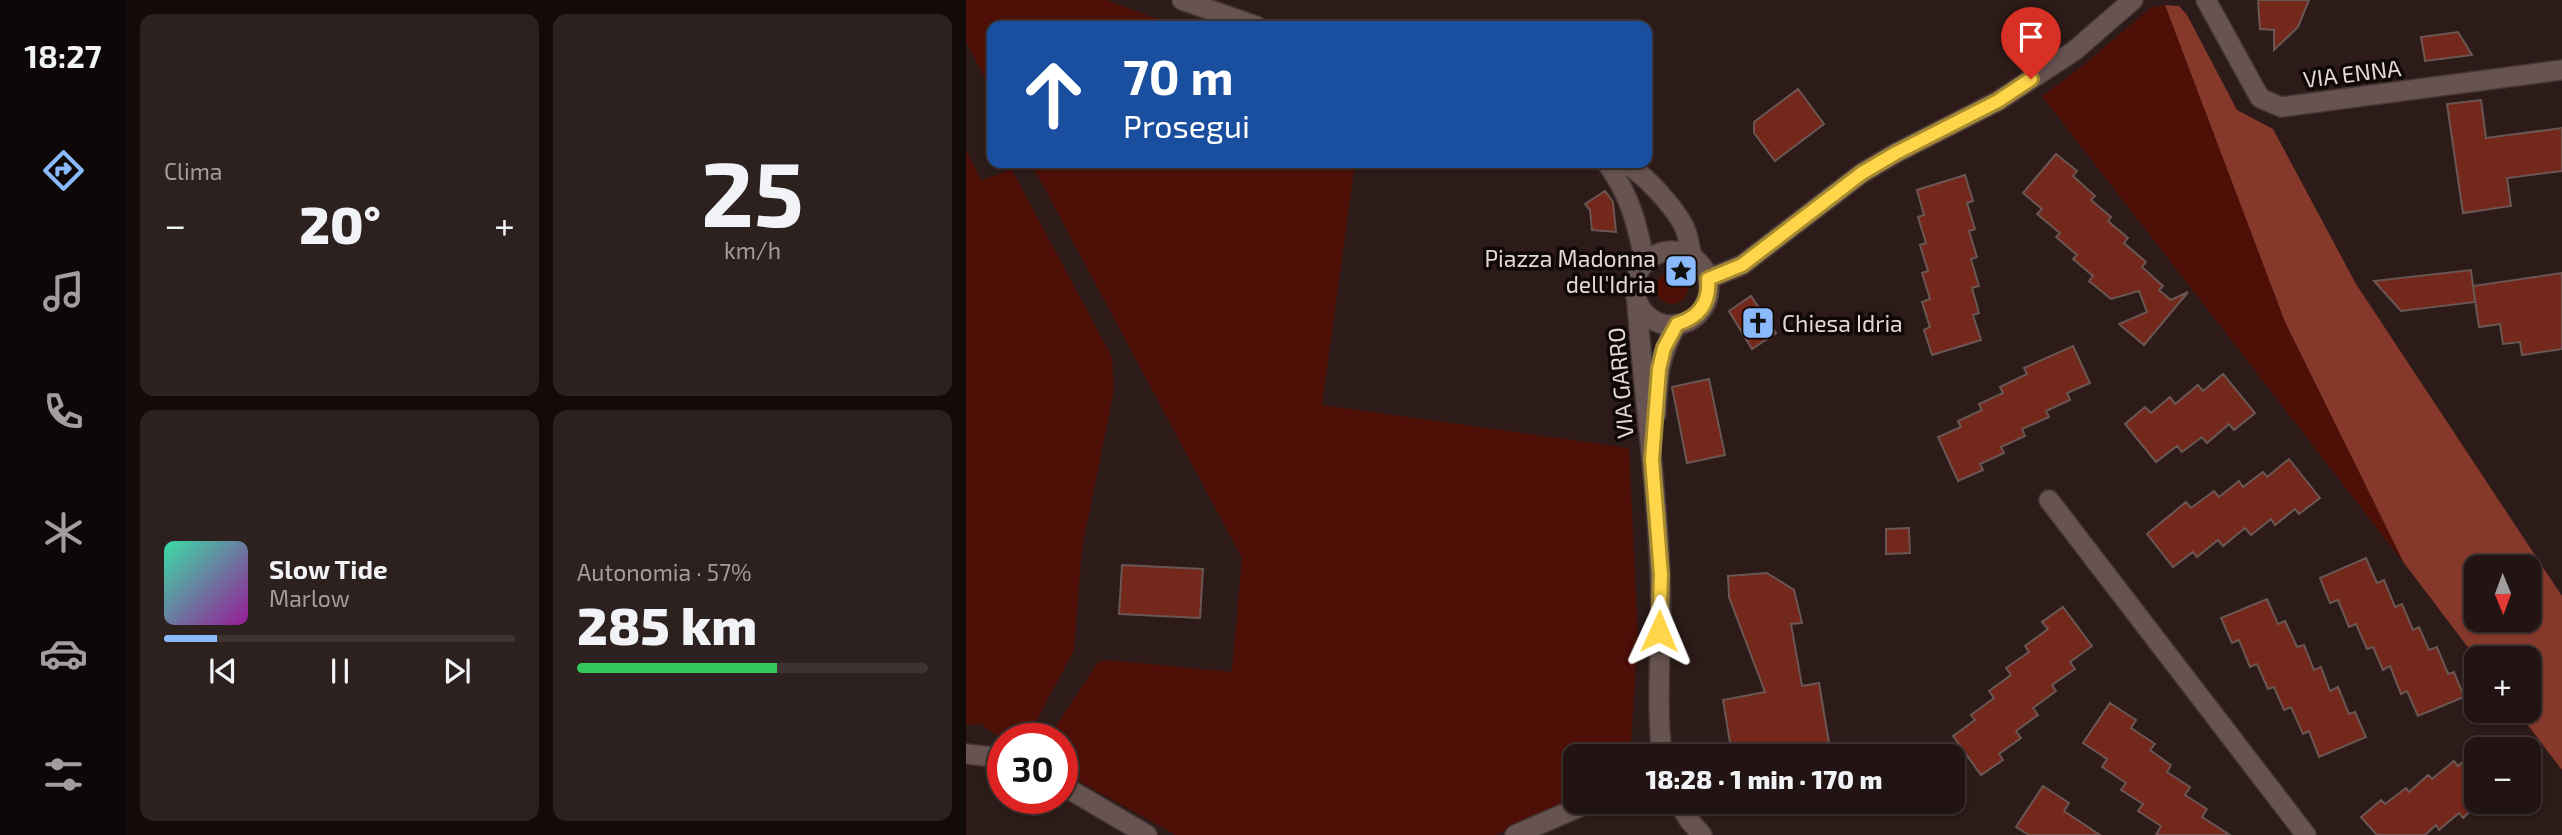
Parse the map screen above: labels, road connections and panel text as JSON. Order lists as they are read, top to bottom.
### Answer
{
  "streets": {
    "street": ["VIA ENNA", "VIA GARRO"]
  },
  "places": {
    "place": ["Piazza Madonna dell'Idria"],
    "church": ["Chiesa Idria"]
  },
  "north": "bottom",
  "page": {
    "tabs": "18:27",
    "tile": [
      "Clima",
      ["25", "km/h"],
      ["Autonomia · 57%", "285 km"]
    ],
    "turn": ["70 m", "Prosegui"],
    "heat": ["−", "20°", "+"],
    "song": ["Slow Tide", "Marlow"],
    "map_buttons": ["+", "−"],
    "limit": "30",
    "trip": "18:28 · 1 min · 170 m"
  }
}
